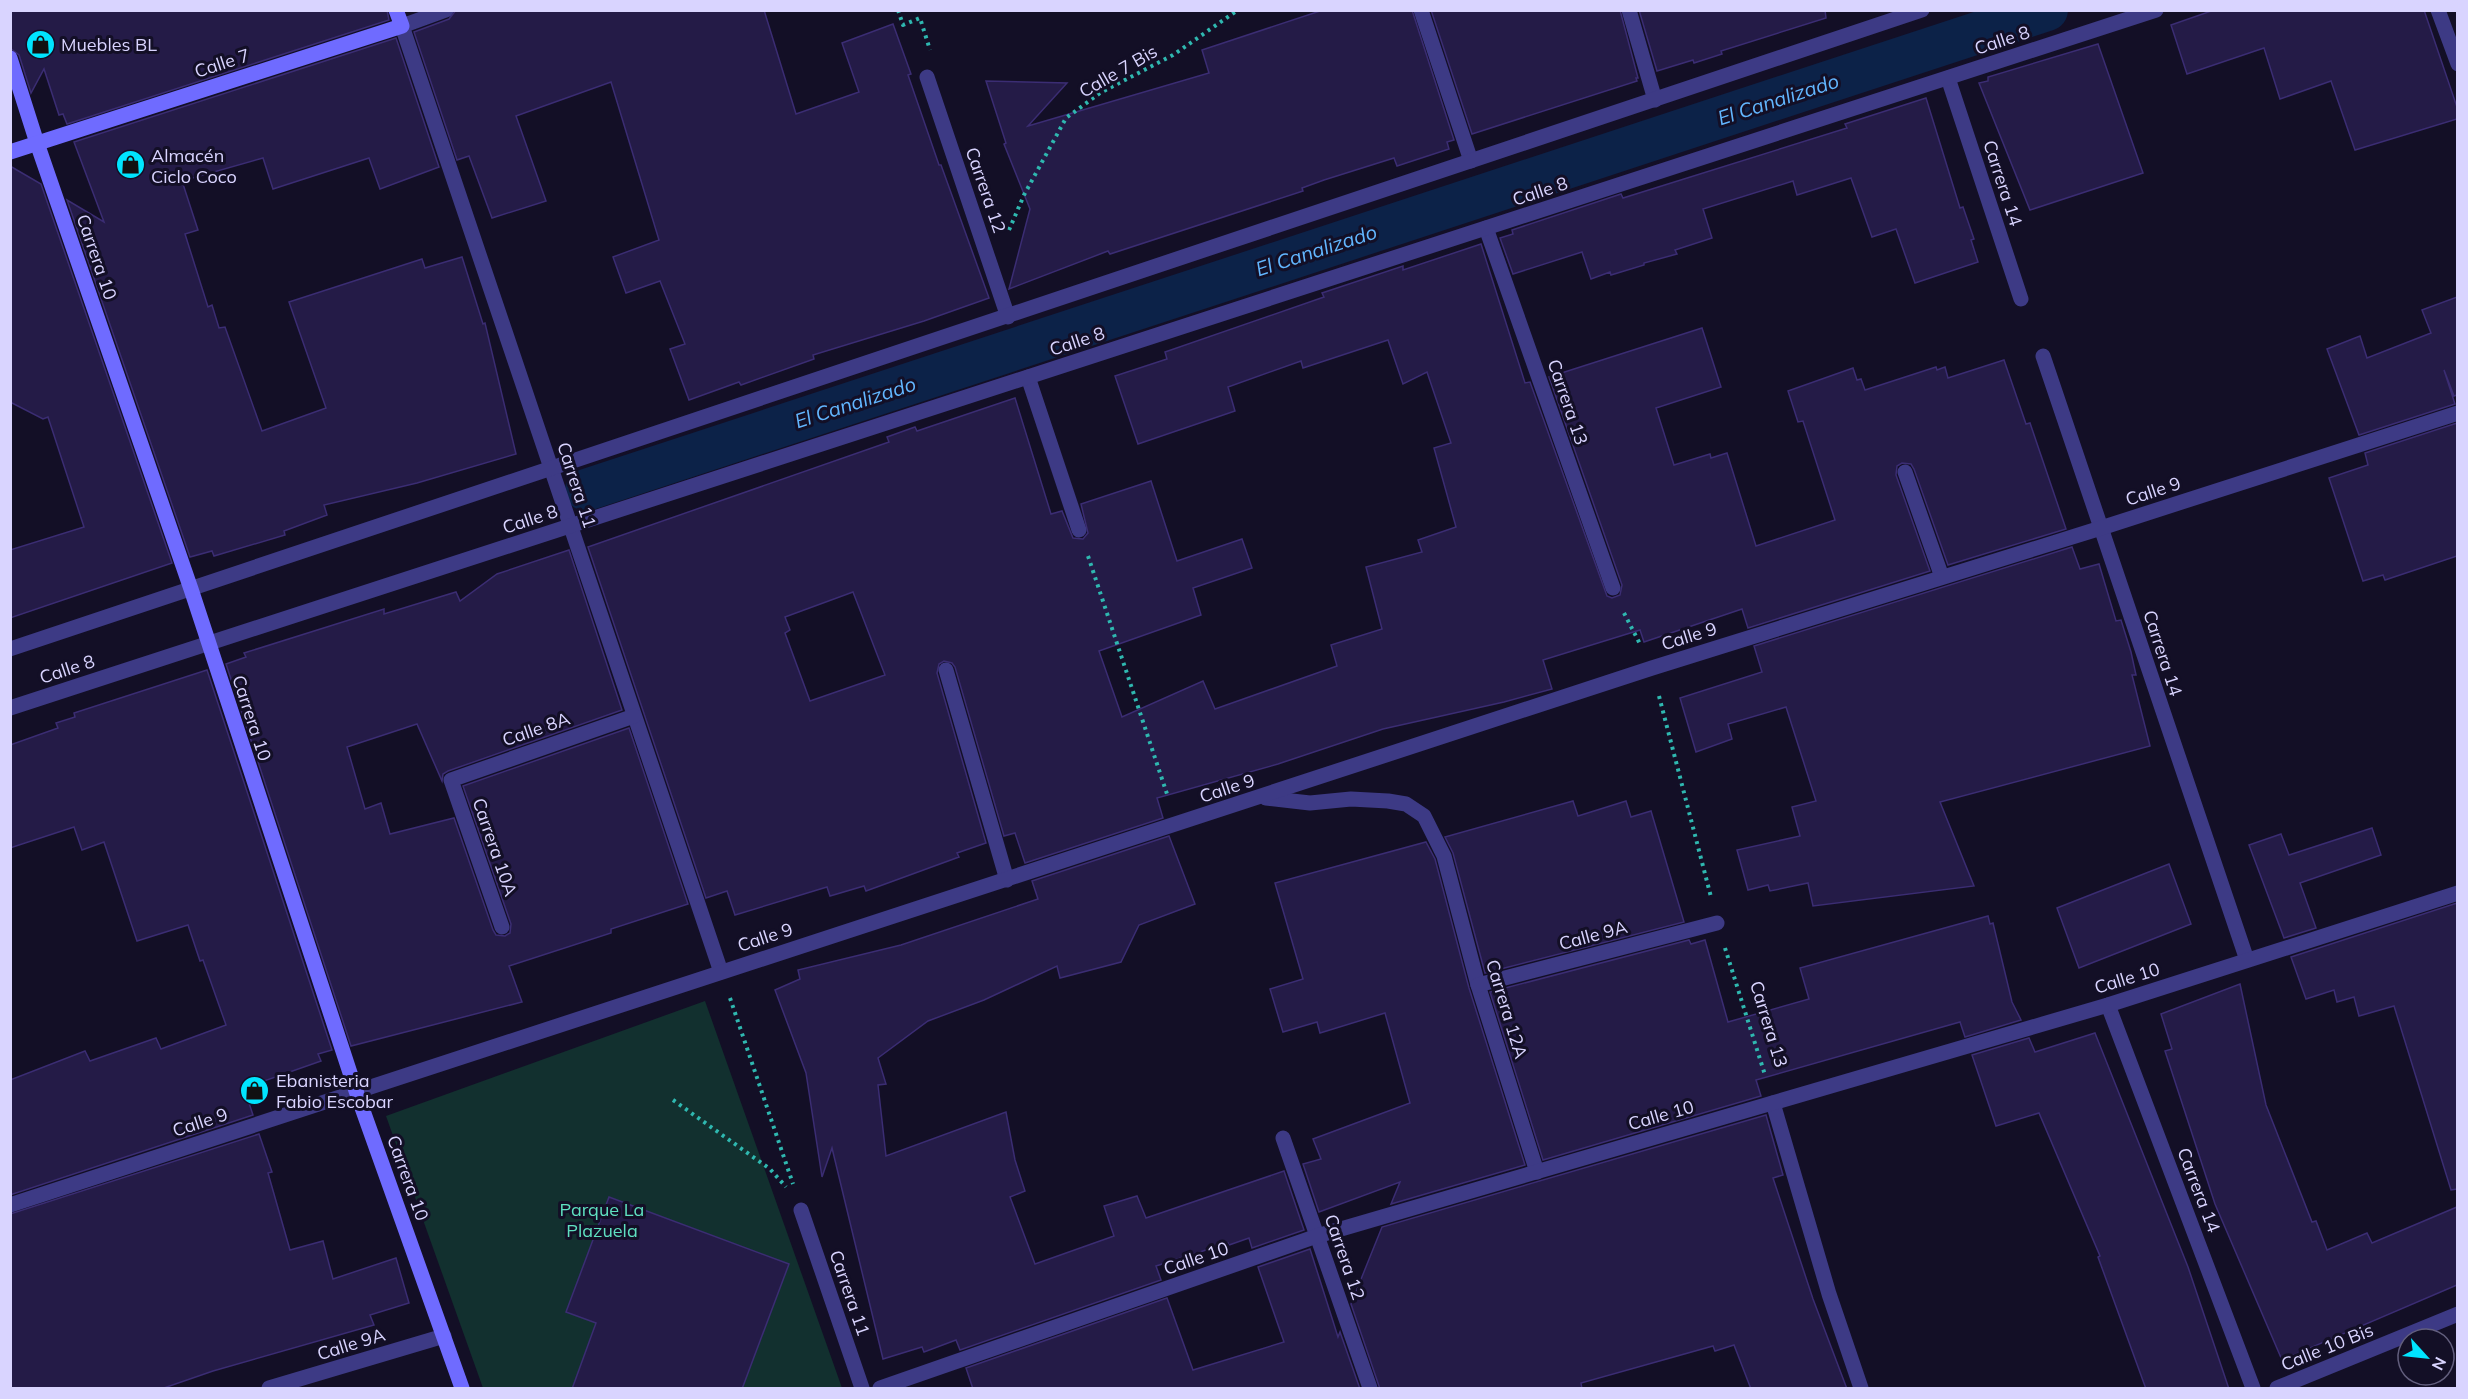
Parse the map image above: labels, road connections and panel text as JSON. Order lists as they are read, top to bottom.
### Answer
{
  "streets": {
    "main road": ["Calle 7", "Carrera 10", "Carrera 11"],
    "street": [
      "Calle 8",
      "Carrera 14",
      "Carrera 12",
      "Carrera 13",
      "Calle 9",
      "Calle 8A",
      "Carrera 10A",
      "Calle 9A",
      "Calle 10",
      "Carrera 12A",
      "Calle 10 Bis"
    ],
    "path": ["Calle 7 Bis"]
  },
  "crossings": [
    ["Calle 8", "Carrera 14"],
    ["Calle 8", "Carrera 12"],
    ["Calle 8", "Carrera 10"],
    ["Calle 8", "Carrera 13"],
    ["Calle 8", "Carrera 11"],
    ["Calle 7", "Carrera 10"],
    ["Calle 7", "Carrera 11"],
    ["Carrera 14", "Calle 9"],
    ["Carrera 14", "Calle 10"],
    ["Carrera 12", "Calle 10"],
    ["Carrera 10", "Calle 9"],
    ["Carrera 10", "Calle 9A"],
    ["Carrera 13", "Calle 9"],
    ["Carrera 13", "Calle 9A"],
    ["Carrera 13", "Calle 10"],
    ["Carrera 11", "Calle 9"],
    ["Carrera 11", "Calle 8A"],
    ["Calle 9", "Carrera 12A"],
    ["Calle 8A", "Carrera 10A"],
    ["Calle 9A", "Carrera 12A"],
    ["Calle 10", "Carrera 12A"]
  ],
  "water": ["El Canalizado"],
  "parks": ["Parque La Plazuela"],
  "places": {
    "shop": ["Muebles BL", "Almacén Ciclo Coco", "Ebanisteria Fabio Escobar"]
  },
  "north": "bottom right"
}
